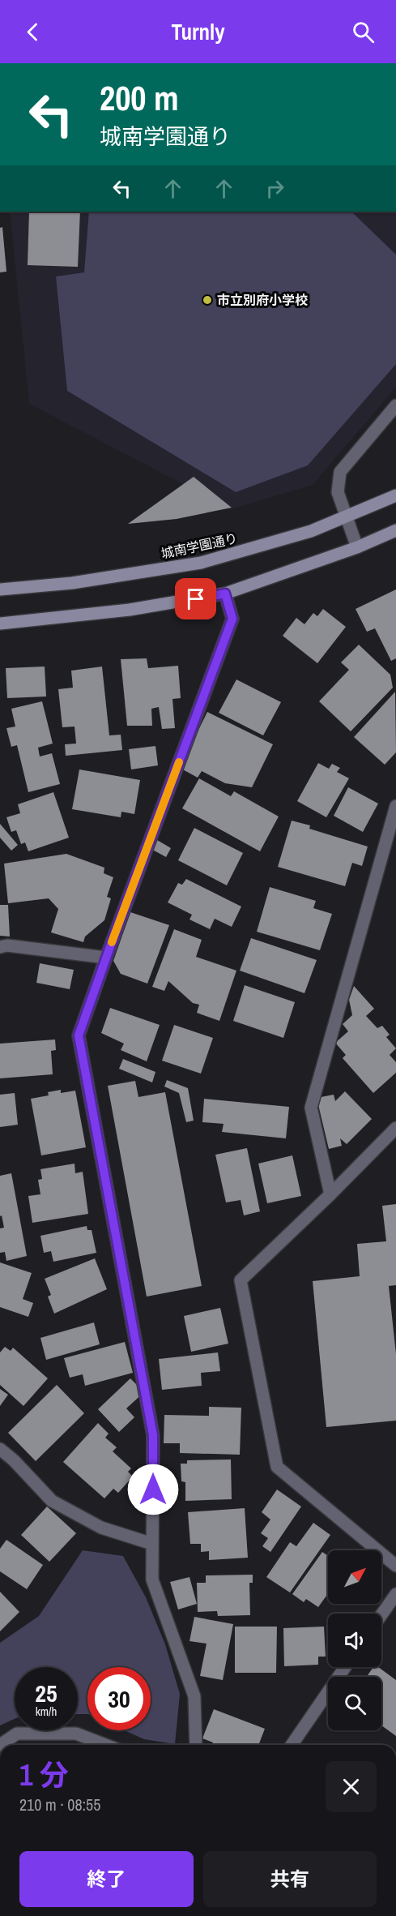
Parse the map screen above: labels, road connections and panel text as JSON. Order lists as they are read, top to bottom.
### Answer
{
  "streets": {
    "street": ["城南学園通り"]
  },
  "places": ["市立別府小学校"],
  "north": "top right",
  "page": {
    "header": "Turnly",
    "turn": ["200 m", "城南学園通り"],
    "speed": "25 km/h",
    "limit": "30",
    "heading": ["1 分", "210 m · 08:55"],
    "buttons": ["終了", "共有"]
  }
}
